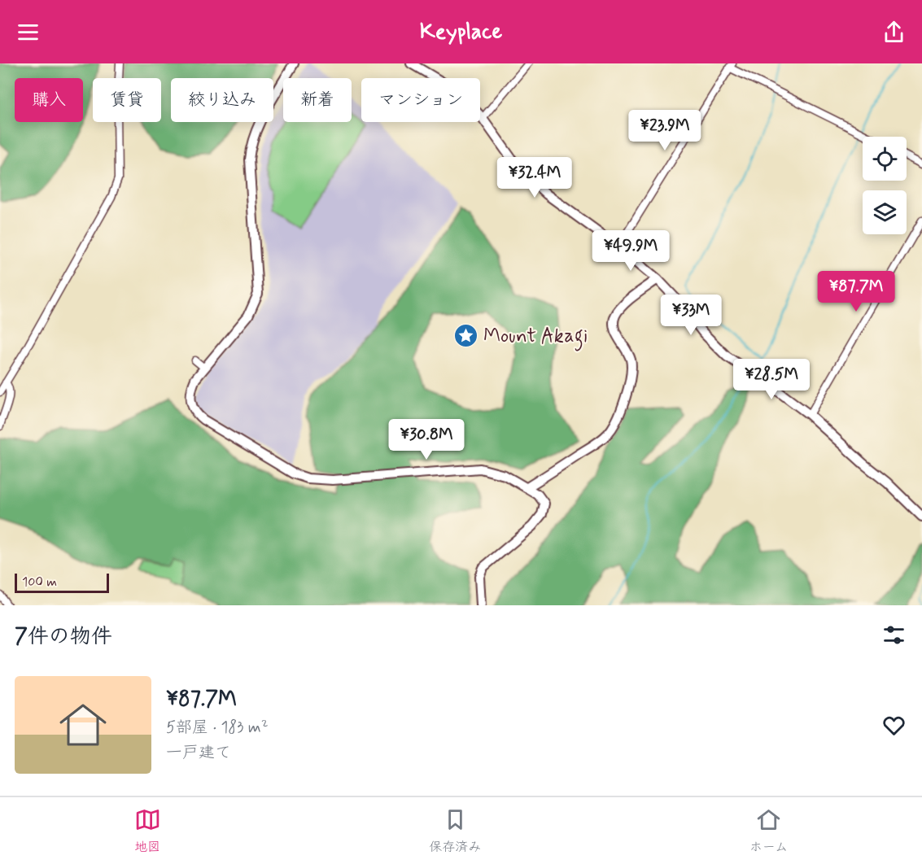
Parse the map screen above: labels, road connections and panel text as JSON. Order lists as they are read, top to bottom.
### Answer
{
  "places": {
    "place": ["Mount Akagi"]
  },
  "scale_bar": "100 m",
  "page": {
    "header": "Keyplace",
    "chip": [
      "購入",
      "賃貸",
      "絞り込み",
      "新着",
      "マンション"
    ],
    "price": [
      "¥23.9M",
      "¥32.4M",
      "¥49.9M",
      "¥87.7M",
      "¥33M",
      "¥28.5M",
      "¥30.8M"
    ],
    "scale": "100 m",
    "heading": "7件の物件",
    "list": [
      {
        "name": "¥87.7M",
        "note": "5部屋 · 183 m² · 一戸建て"
      }
    ],
    "tabs": ["地図", "保存済み", "ホーム"]
  }
}
